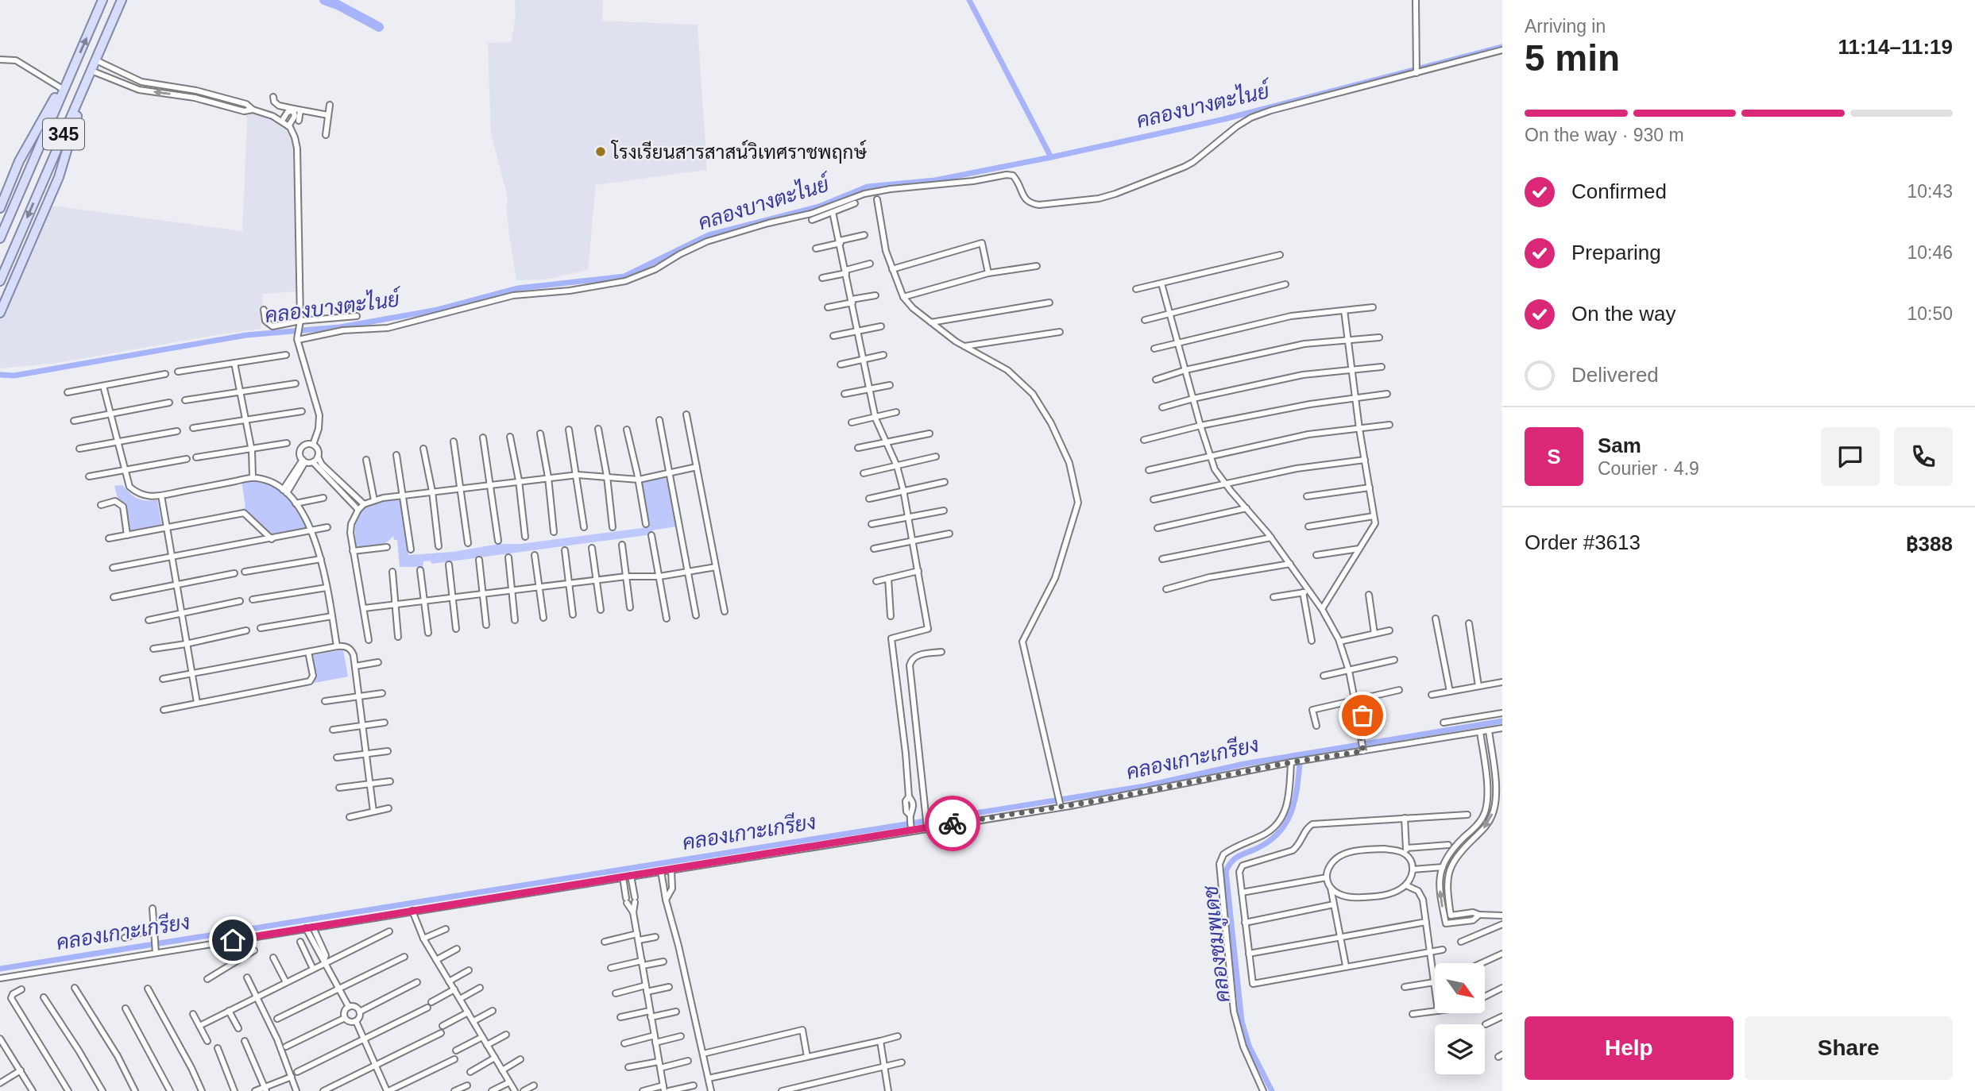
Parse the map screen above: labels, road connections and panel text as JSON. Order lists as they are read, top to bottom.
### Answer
{
  "streets": {
    "main road": ["345"]
  },
  "water": ["คลองบางตะไนย์", "คลองเกาะเกรียง", "คลองชมพูเดช"],
  "places": ["โรงเรียนสารสาสน์วิเทศราชพฤกษ์"],
  "north": "bottom right",
  "page": {
    "heading": ["5 min", "Arriving in", "11:14–11:19"],
    "panel": [
      "Sam",
      "Courier · 4.9",
      "Order #3613",
      "฿388"
    ],
    "bar": "On the way · 930 m",
    "list": [
      ["Confirmed", "10:43"],
      ["Preparing", "10:46"],
      ["On the way", "10:50"],
      "Delivered"
    ],
    "round": "S",
    "buttons": ["Help", "Share"]
  }
}
